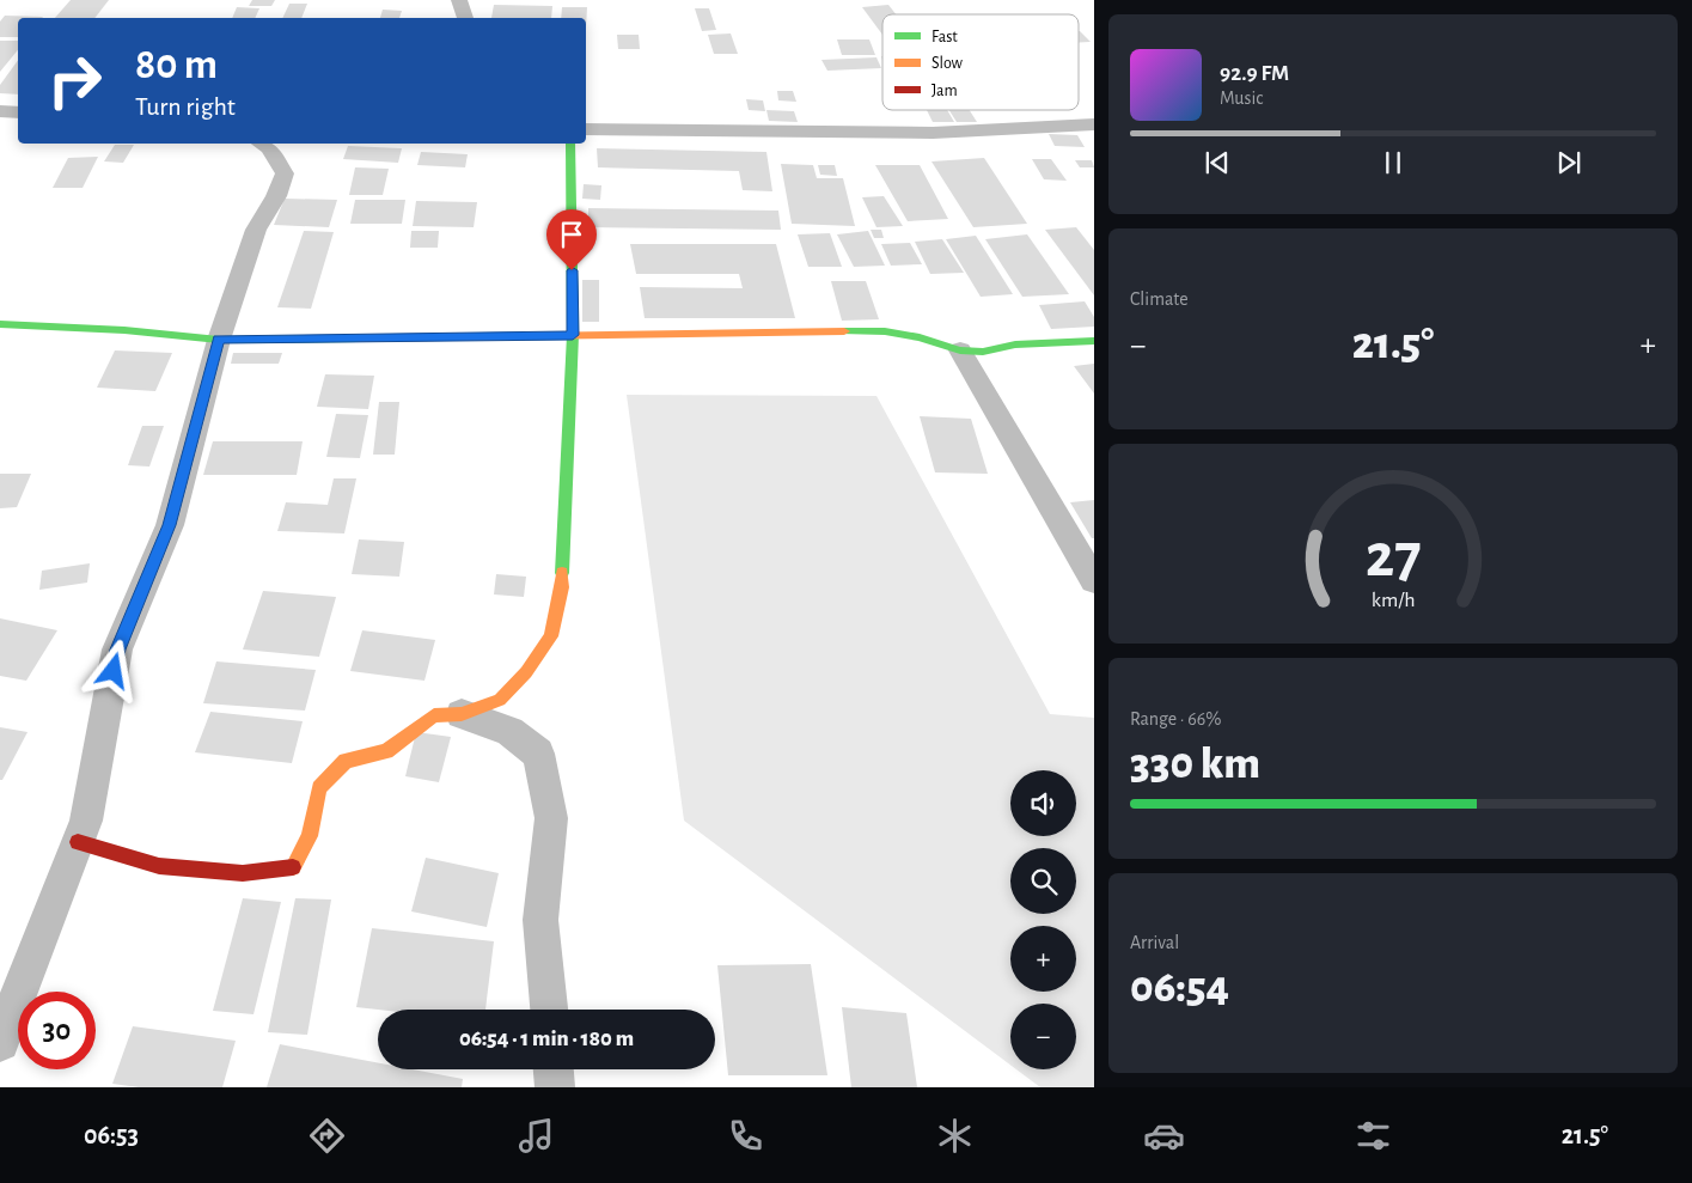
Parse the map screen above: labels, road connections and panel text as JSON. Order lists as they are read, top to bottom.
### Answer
{
  "legend": ["Fast", "Slow", "Jam"],
  "page": {
    "turn": ["80 m", "Turn right"],
    "song": ["92.9 FM", "Music"],
    "tile": [
      "Climate",
      ["Range · 66%", "330 km"],
      ["Arrival", "06:54"]
    ],
    "heat": ["−", "21.5°", "+"],
    "map_buttons": ["+", "−"],
    "limit": "30",
    "trip": "06:54 · 1 min · 180 m",
    "tabs": ["06:53", "21.5°"],
    "gauge": ["27", "km/h"]
  }
}
